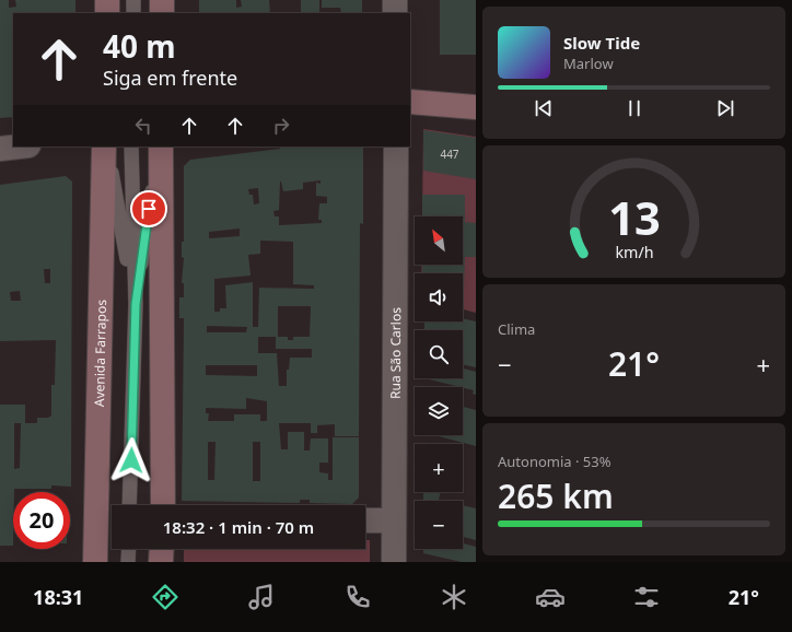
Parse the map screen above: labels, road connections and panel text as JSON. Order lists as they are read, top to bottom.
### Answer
{
  "streets": {
    "main road": ["Avenida Farrapos"],
    "street": ["Rua São Carlos"]
  },
  "house_numbers": ["447"],
  "north": "top left",
  "page": {
    "turn": ["40 m", "Siga em frente"],
    "song": ["Slow Tide", "Marlow"],
    "map_buttons": ["+", "−"],
    "tile": [
      "Clima",
      ["Autonomia · 53%", "265 km"]
    ],
    "heat": ["−", "21°", "+"],
    "limit": "20",
    "trip": "18:32 · 1 min · 70 m",
    "tabs": ["18:31", "21°"],
    "gauge": ["13", "km/h"]
  }
}
